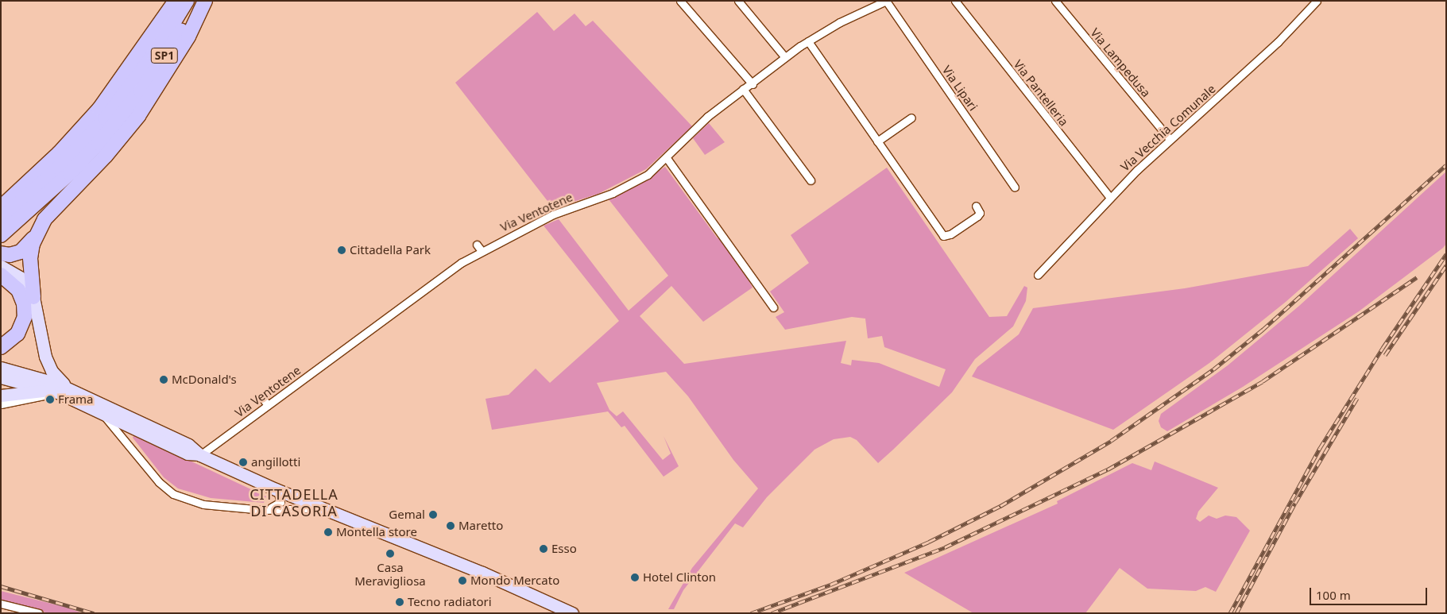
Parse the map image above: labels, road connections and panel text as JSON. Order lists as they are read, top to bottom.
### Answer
{
  "streets": {
    "highway": ["SP1"],
    "street": [
      "Via Lampedusa",
      "Via Lipari",
      "Via Pantelleria",
      "Via Vecchia Comunale",
      "Via Ventotene"
    ]
  },
  "crossings": [
    ["Via Lampedusa", "Via Vecchia Comunale"],
    ["Via Lipari", "Via Ventotene"],
    ["Via Pantelleria", "Via Vecchia Comunale"]
  ],
  "districts": ["CITTADELLA DI CASORIA"],
  "places": [
    "Cittadella Park",
    "McDonald's",
    "Frama",
    "angillotti",
    "Gemal",
    "Maretto",
    "Montella store",
    "Esso",
    "Casa Meravigliosa",
    "Hotel Clinton",
    "Mondo Mercato",
    "Tecno radiatori"
  ],
  "scale_bar": "100 m"
}
